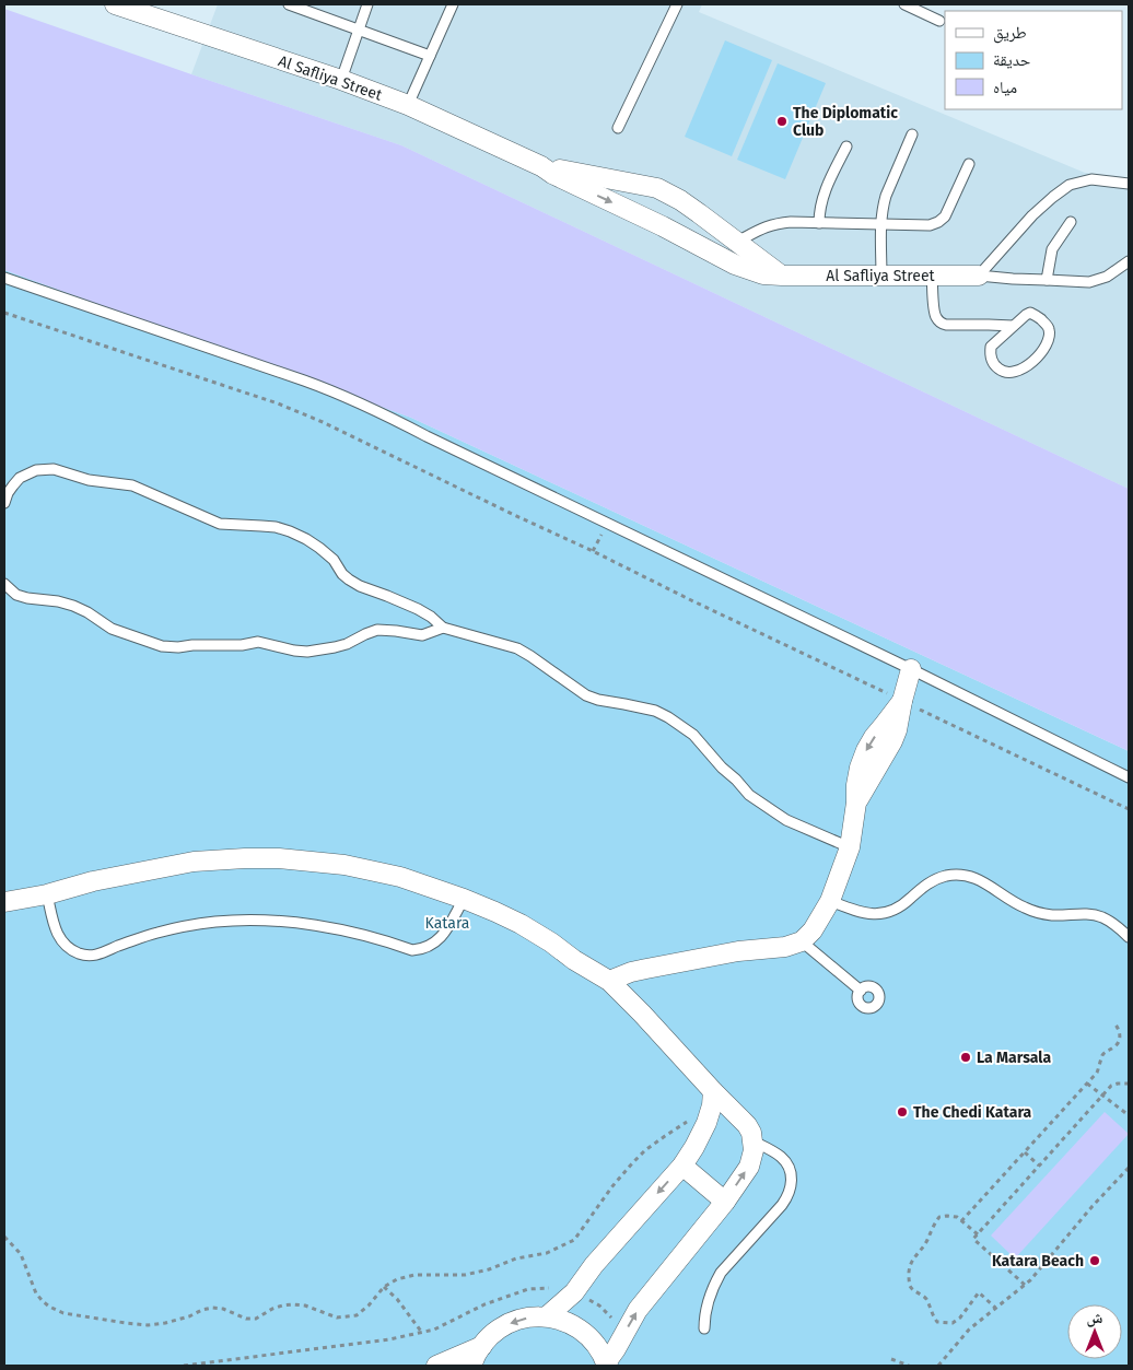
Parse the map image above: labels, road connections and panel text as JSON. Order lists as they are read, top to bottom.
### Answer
{
  "streets": {
    "street": ["Al Safliya Street"]
  },
  "parks": ["Katara"],
  "places": [
    "The Diplomatic Club",
    "La Marsala",
    "The Chedi Katara",
    "Katara Beach"
  ],
  "legend": ["طريق", "حديقة", "مياه"],
  "north": "top"
}
